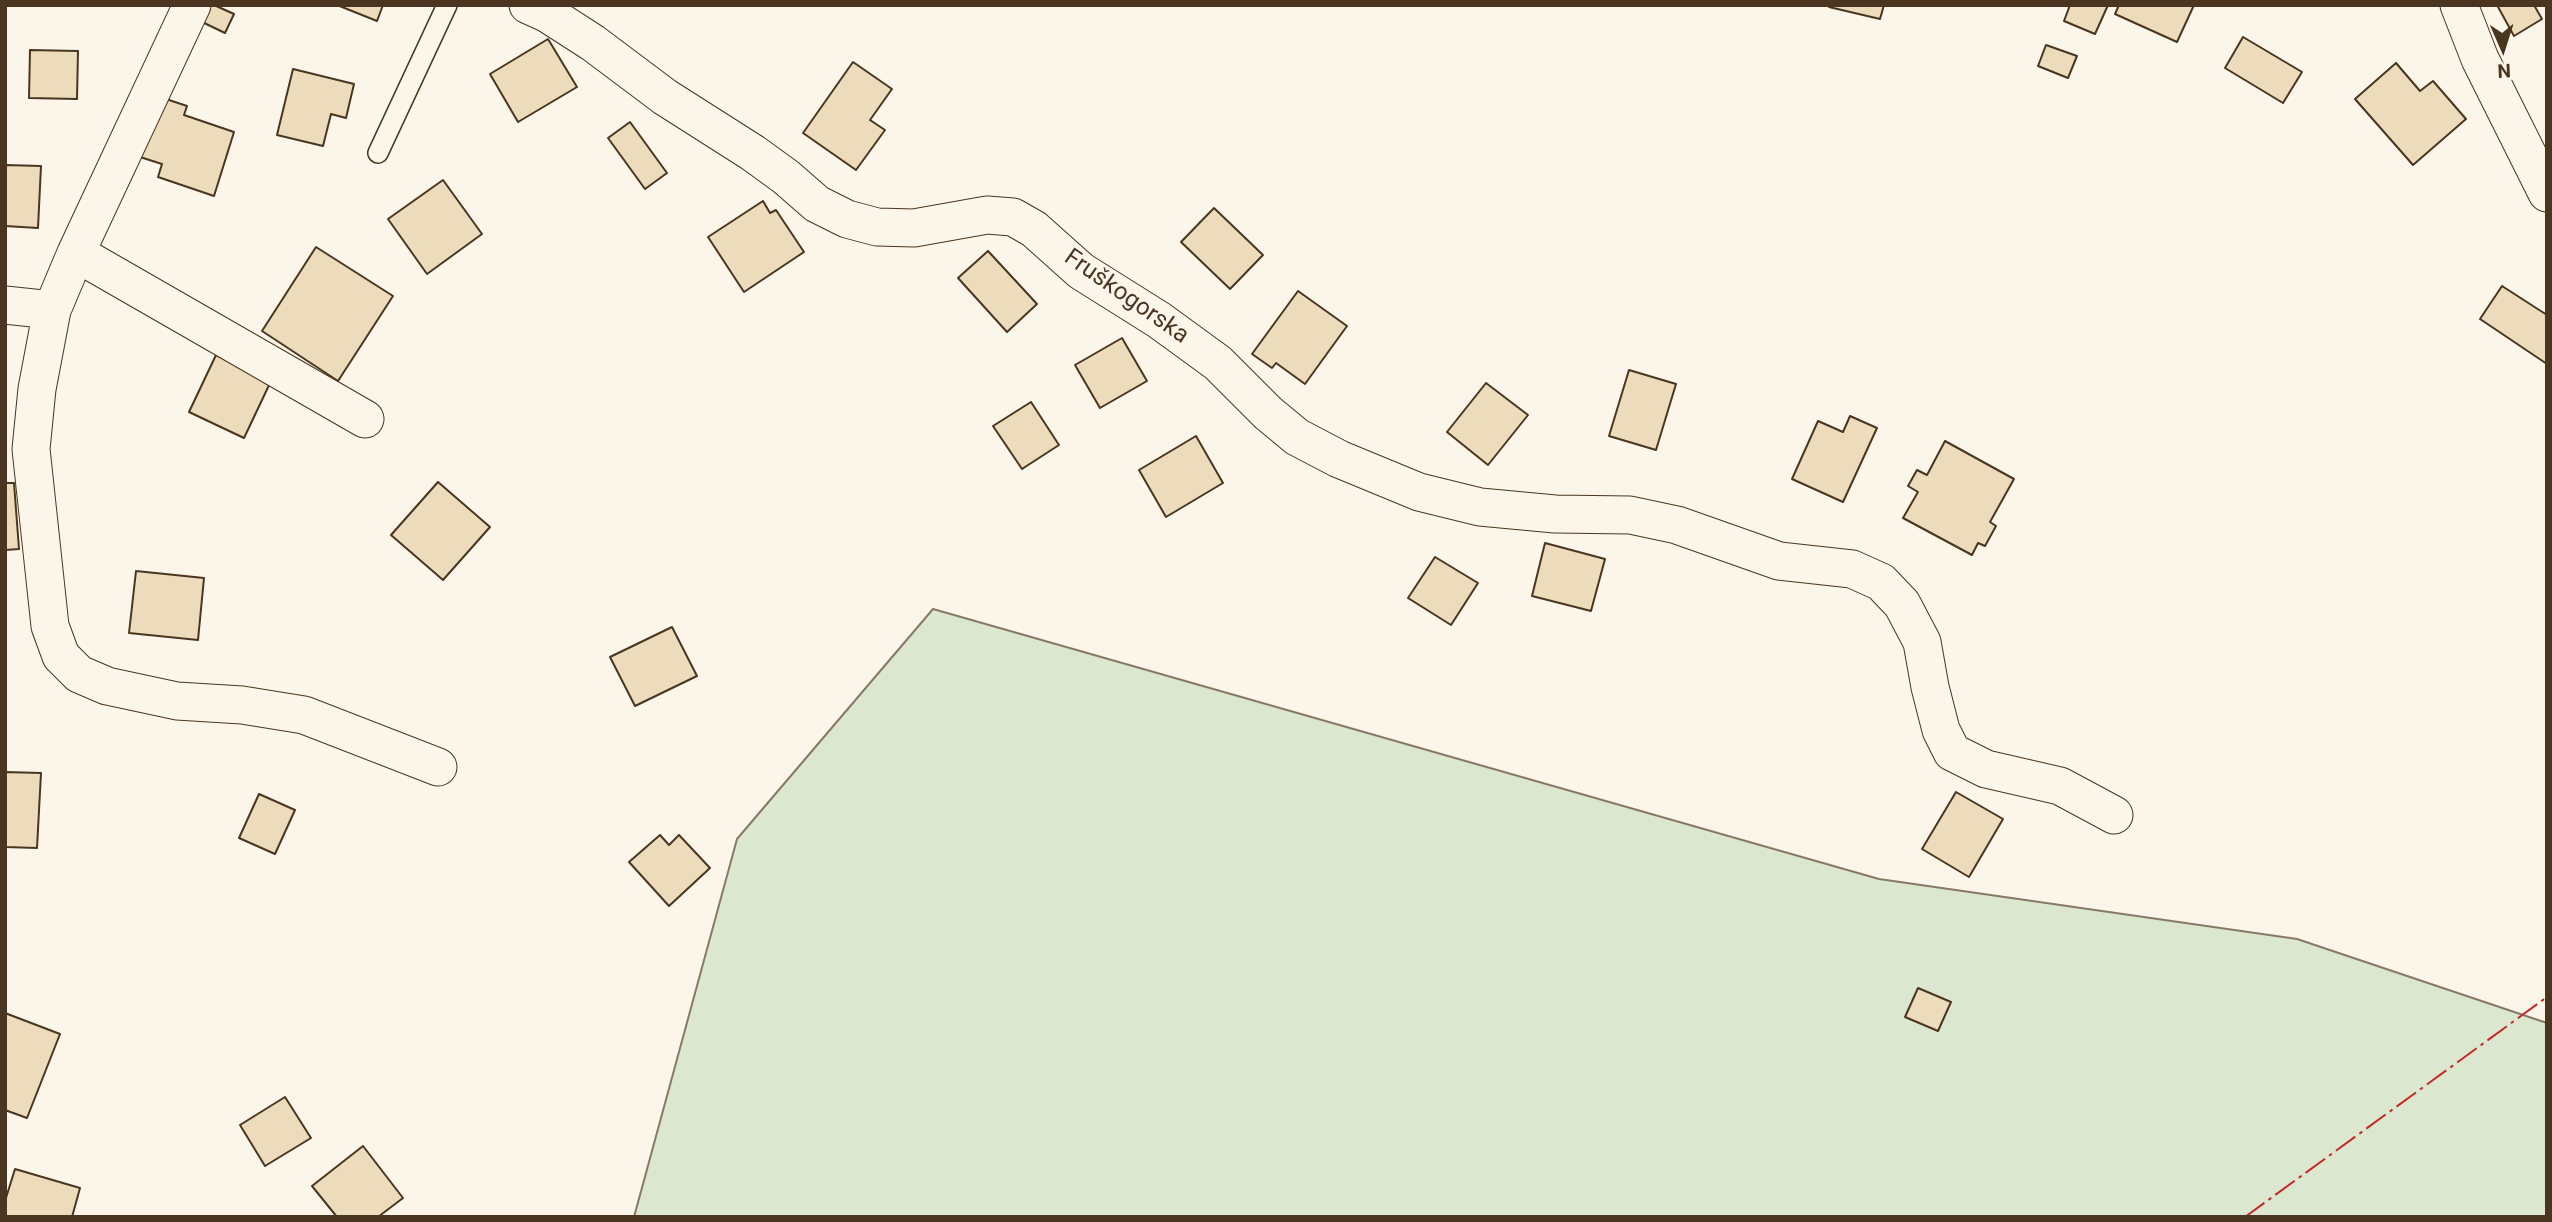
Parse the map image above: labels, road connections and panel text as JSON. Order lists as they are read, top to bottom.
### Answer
{
  "streets": {
    "street": ["Fruškogorska"]
  },
  "north": "bottom"
}
